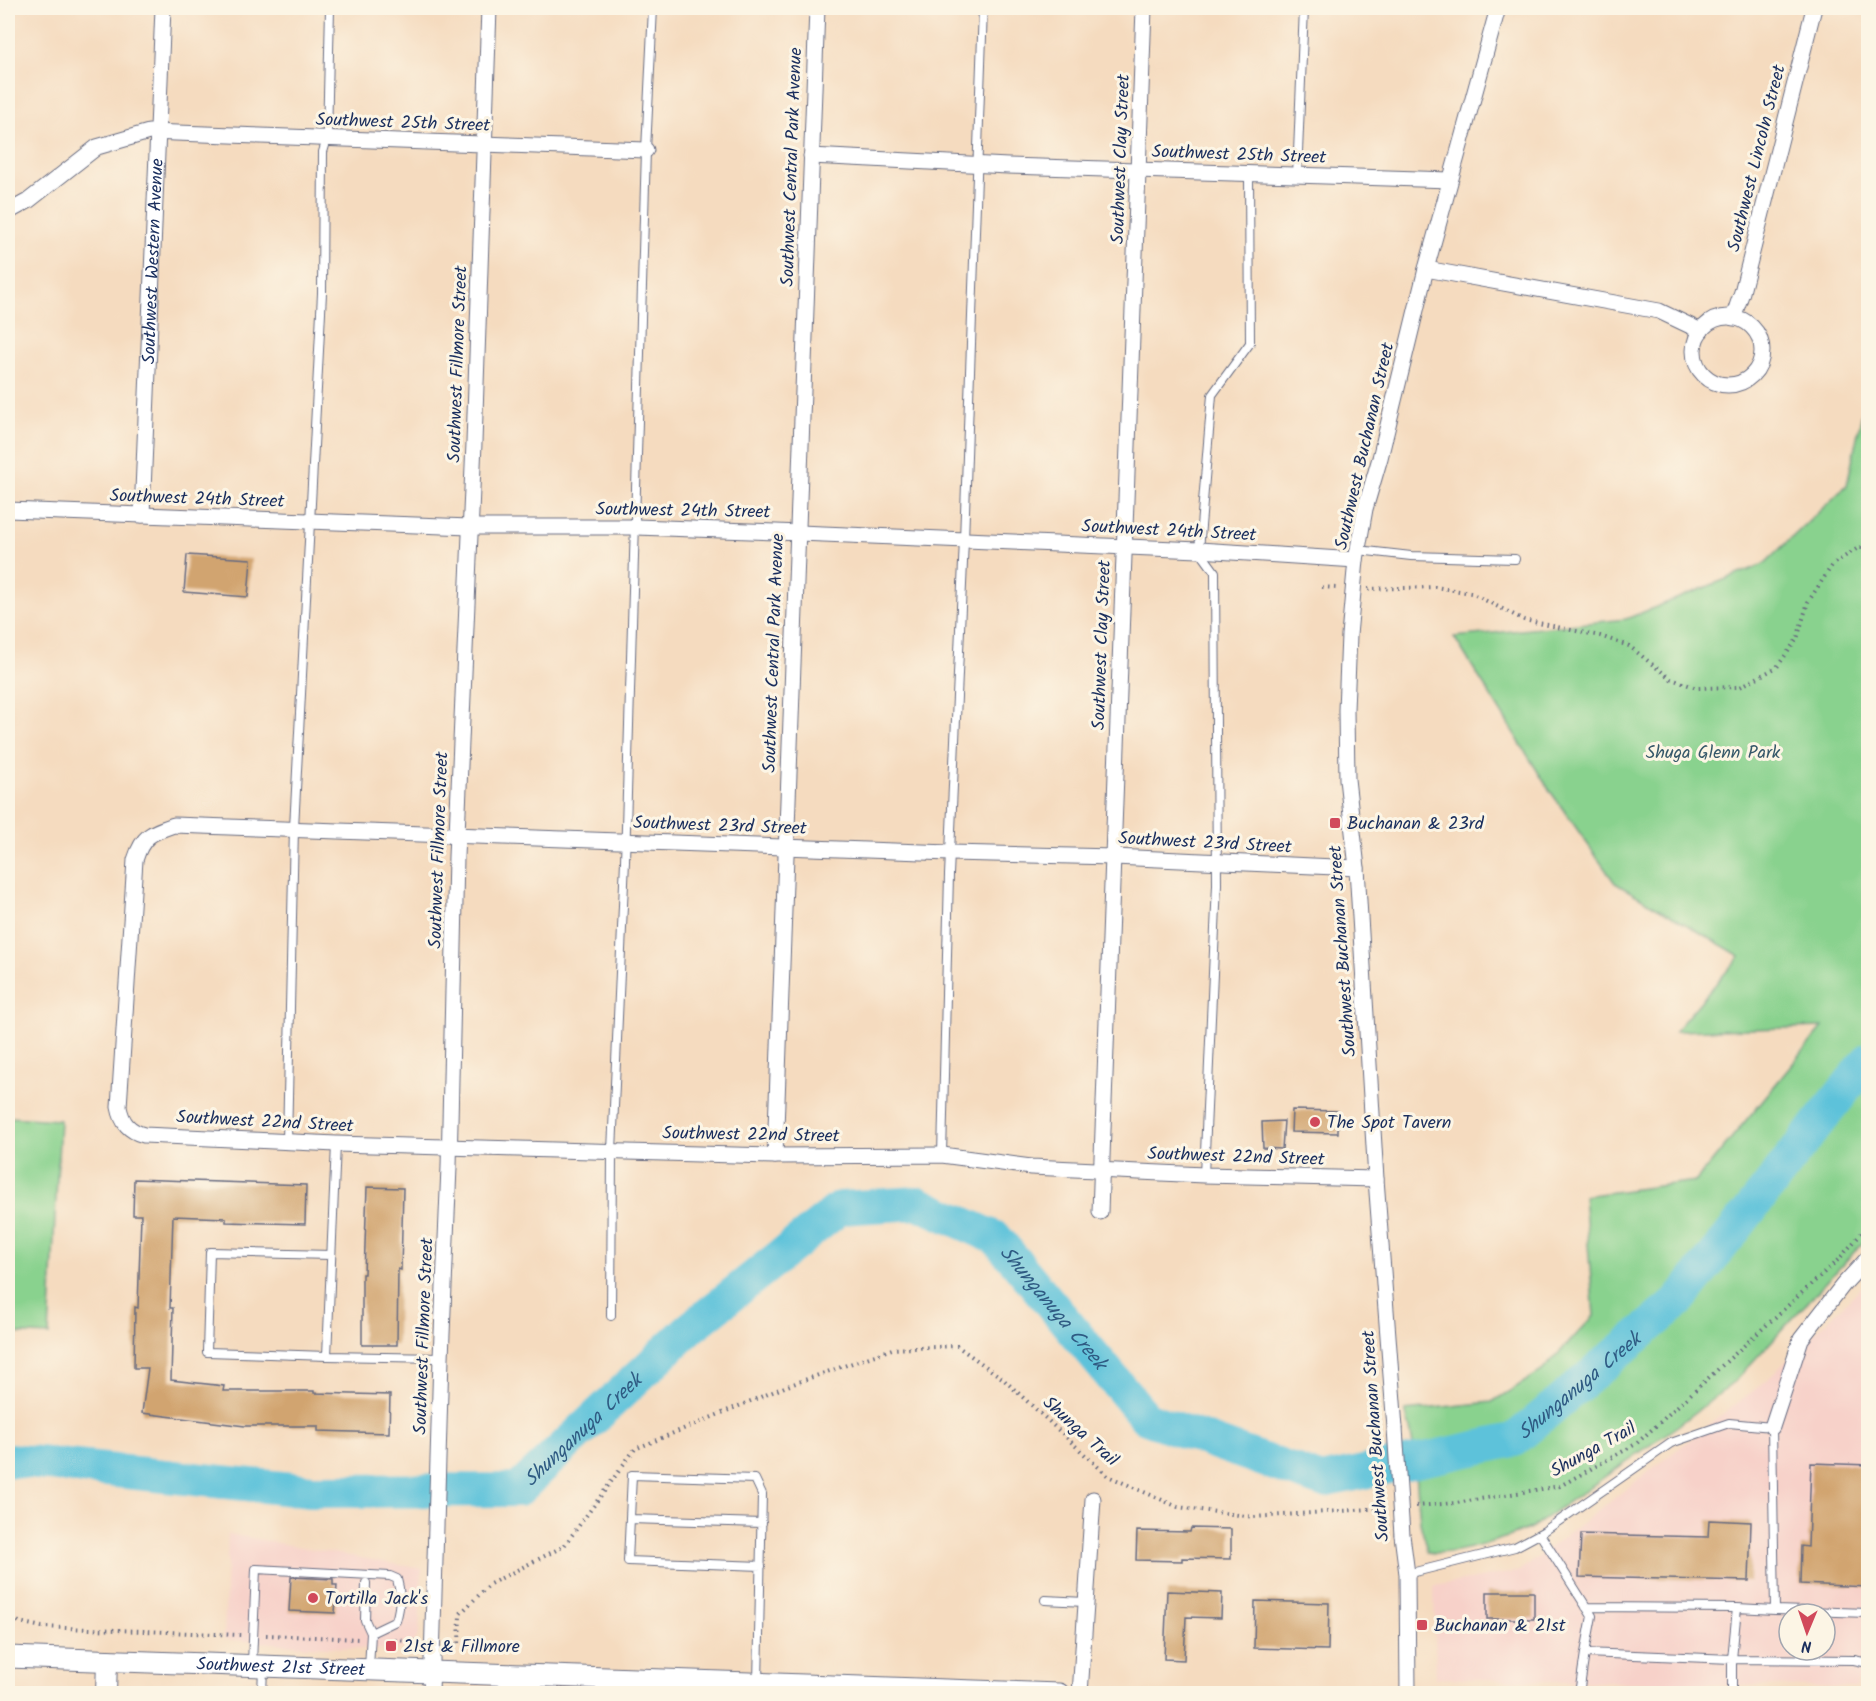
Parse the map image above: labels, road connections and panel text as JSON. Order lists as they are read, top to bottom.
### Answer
{
  "streets": {
    "main road": ["Southwest 21st Street"],
    "street": [
      "Southwest 25th Street",
      "Southwest Lincoln Street",
      "Southwest Clay Street",
      "Southwest Central Park Avenue",
      "Southwest Western Avenue",
      "Southwest Fillmore Street",
      "Southwest Buchanan Street",
      "Southwest 24th Street",
      "Southwest 23rd Street",
      "Southwest 22nd Street"
    ],
    "path": ["Shunga Trail"]
  },
  "crossings": [
    ["Southwest 25th Street", "Southwest Clay Street"],
    ["Southwest 25th Street", "Southwest Central Park Avenue"],
    ["Southwest 25th Street", "Southwest Western Avenue"],
    ["Southwest 25th Street", "Southwest Fillmore Street"],
    ["Southwest 25th Street", "Southwest Buchanan Street"],
    ["Southwest Clay Street", "Southwest 24th Street"],
    ["Southwest Clay Street", "Southwest 23rd Street"],
    ["Southwest Clay Street", "Southwest 22nd Street"],
    ["Southwest Central Park Avenue", "Southwest 24th Street"],
    ["Southwest Central Park Avenue", "Southwest 23rd Street"],
    ["Southwest Central Park Avenue", "Southwest 22nd Street"],
    ["Southwest Western Avenue", "Southwest 24th Street"],
    ["Southwest Fillmore Street", "Southwest 24th Street"],
    ["Southwest Fillmore Street", "Southwest 23rd Street"],
    ["Southwest Fillmore Street", "Southwest 22nd Street"],
    ["Southwest Fillmore Street", "Southwest 21st Street"],
    ["Southwest Buchanan Street", "Southwest 24th Street"],
    ["Southwest Buchanan Street", "Southwest 23rd Street"],
    ["Southwest Buchanan Street", "Southwest 22nd Street"],
    ["Southwest 23rd Street", "Southwest 22nd Street"]
  ],
  "water": ["Shunganuga Creek"],
  "parks": ["Shuga Glenn Park"],
  "places": {
    "transit": ["Buchanan & 23rd", "Buchanan & 21st", "21st & Fillmore"],
    "other": ["The Spot Tavern", "Tortilla Jack's"]
  },
  "north": "bottom"
}
